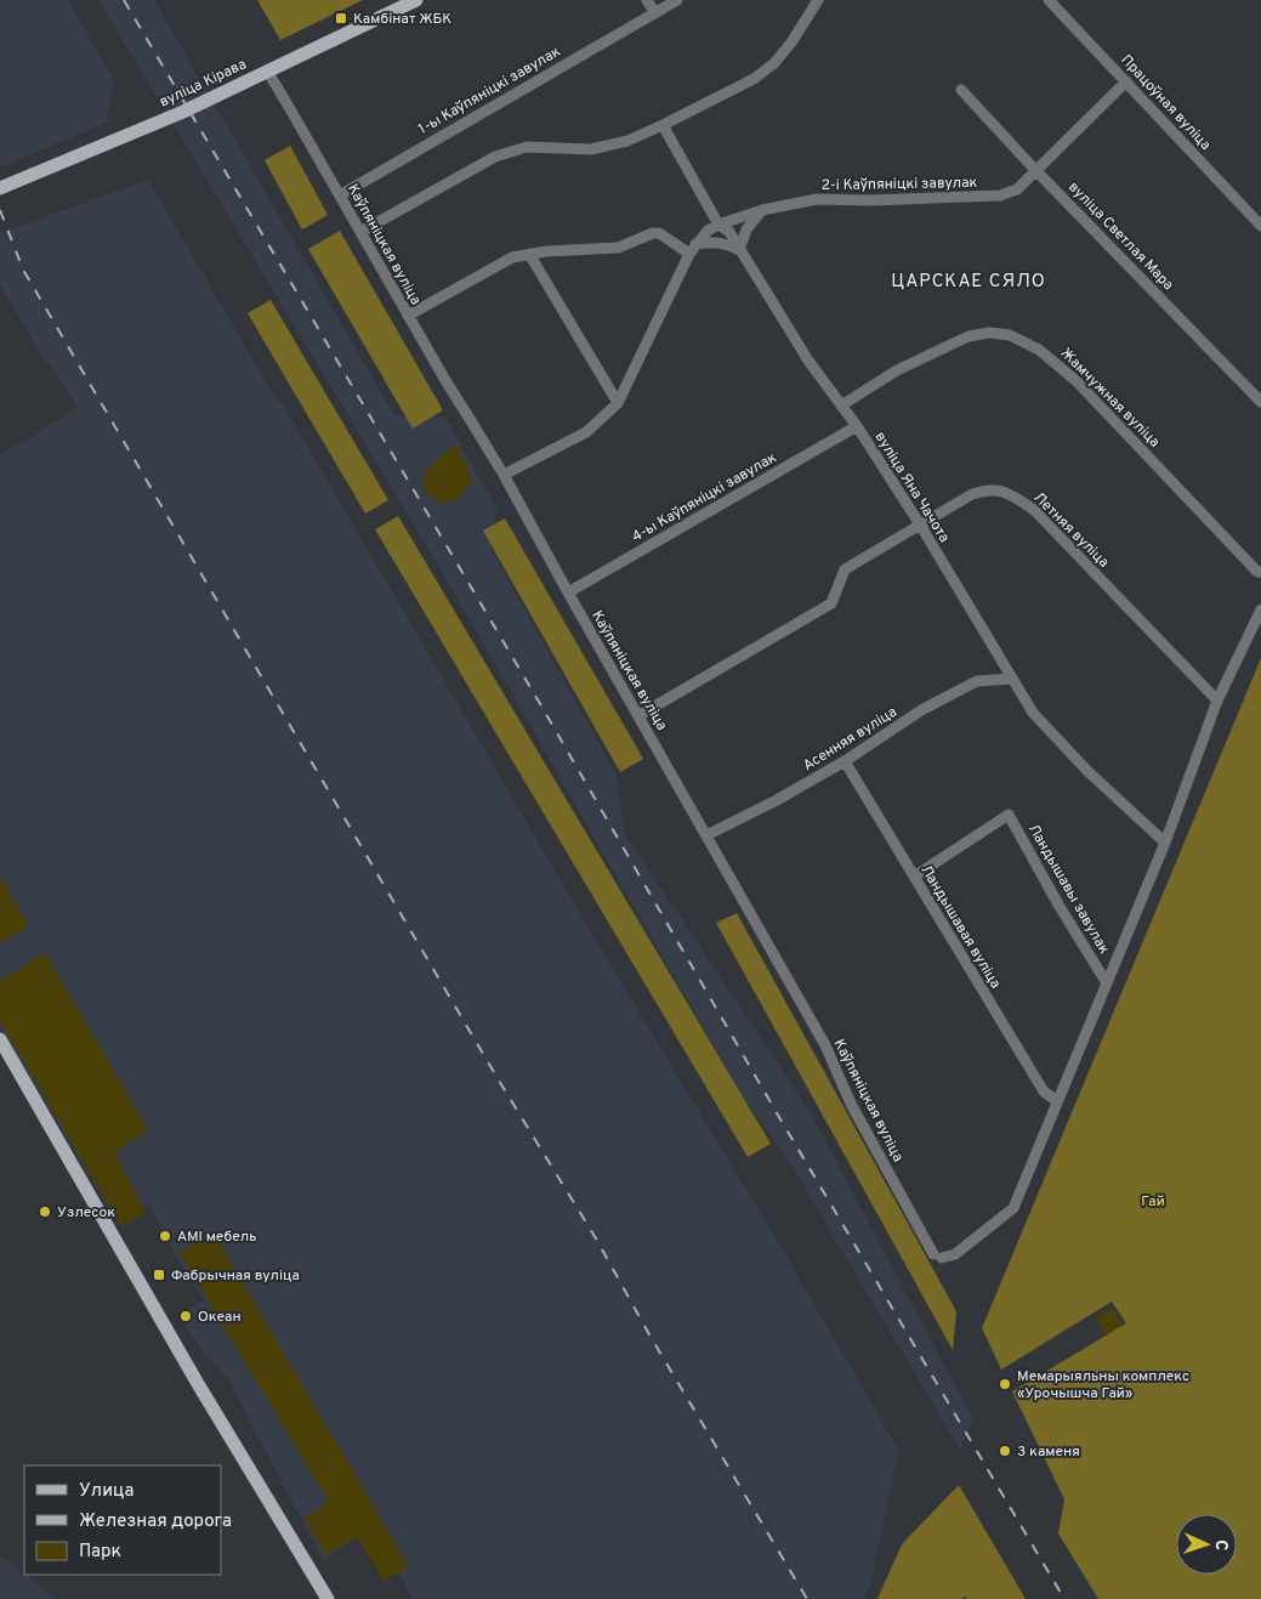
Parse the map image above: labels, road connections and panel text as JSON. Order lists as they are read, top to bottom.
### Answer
{
  "streets": {
    "main road": ["вуліца Кірава"],
    "street": [
      "1-ы Каўпяніцкі завулак",
      "Працоўная вуліца",
      "2-і Каўпяніцкі завулак",
      "вуліца Светлая Мара",
      "Каўпяніцкая вуліца",
      "Жамчужная вуліца",
      "вуліца Яна Чачота",
      "4-ы Каўпяніцкі завулак",
      "Летняя вуліца",
      "Асенняя вуліца",
      "Ландышавы завулак",
      "Ландышавая вуліца"
    ]
  },
  "crossings": [
    ["вуліца Кірава", "Каўпяніцкая вуліца"],
    ["1-ы Каўпяніцкі завулак", "Каўпяніцкая вуліца"],
    ["Працоўная вуліца", "2-і Каўпяніцкі завулак"],
    ["2-і Каўпяніцкі завулак", "вуліца Светлая Мара"],
    ["2-і Каўпяніцкі завулак", "Каўпяніцкая вуліца"],
    ["2-і Каўпяніцкі завулак", "вуліца Яна Чачота"],
    ["Каўпяніцкая вуліца", "4-ы Каўпяніцкі завулак"],
    ["Каўпяніцкая вуліца", "Летняя вуліца"],
    ["Каўпяніцкая вуліца", "Асенняя вуліца"],
    ["Каўпяніцкая вуліца", "Ландышавая вуліца"],
    ["Жамчужная вуліца", "вуліца Яна Чачота"],
    ["вуліца Яна Чачота", "4-ы Каўпяніцкі завулак"],
    ["вуліца Яна Чачота", "Летняя вуліца"],
    ["вуліца Яна Чачота", "Асенняя вуліца"],
    ["Асенняя вуліца", "Ландышавая вуліца"],
    ["Ландышавы завулак", "Ландышавая вуліца"]
  ],
  "districts": ["ЦАРСКАЕ СЯЛО"],
  "parks": ["Гай"],
  "places": {
    "transit": ["Камбінат ЖБК", "Фабрычная вуліца"],
    "other": [
      "Узлесок",
      "AMI мебель",
      "Океан",
      "Мемарыяльны комплекс «Урочышча Гай»",
      "3 каменя"
    ]
  },
  "legend": ["Улица", "Железная дорога", "Парк"],
  "north": "right"
}
